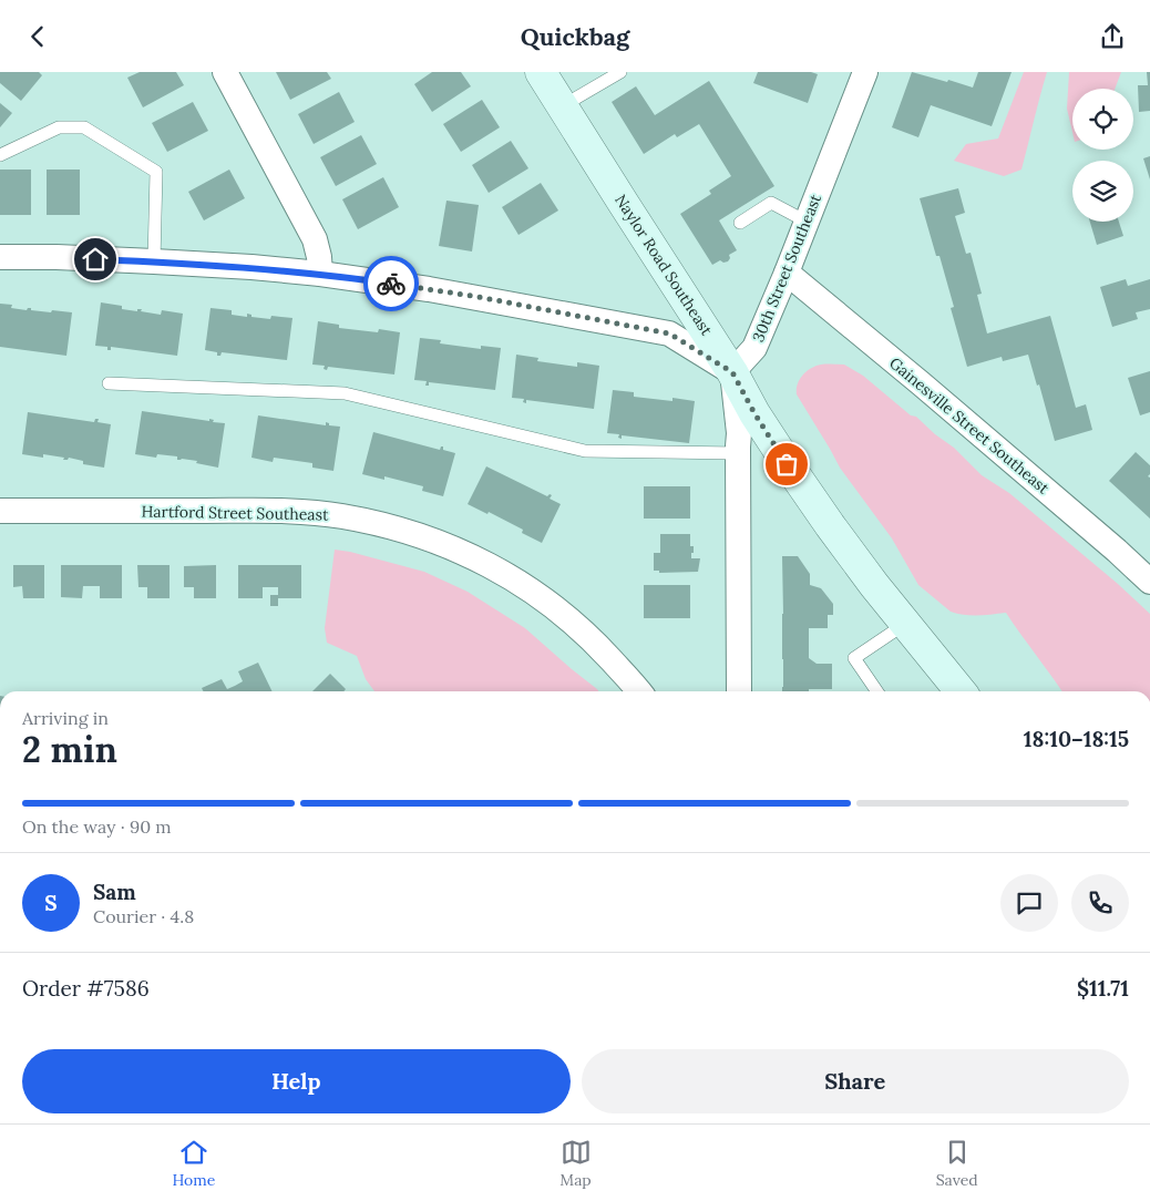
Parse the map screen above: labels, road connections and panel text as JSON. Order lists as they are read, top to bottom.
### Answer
{
  "streets": {
    "main road": ["Naylor Road Southeast"],
    "street": ["30th Street Southeast", "Gainesville Street Southeast", "Hartford Street Southeast"]
  },
  "crossings": [
    ["Naylor Road Southeast", "30th Street Southeast"],
    ["30th Street Southeast", "Gainesville Street Southeast"]
  ],
  "page": {
    "header": "Quickbag",
    "heading": ["2 min", "Arriving in", "18:10–18:15"],
    "panel": [
      "Sam",
      "Courier · 4.8",
      "Order #7586",
      "$11.71"
    ],
    "bar": "On the way · 90 m",
    "round": "S",
    "buttons": ["Help", "Share"],
    "tabs": ["Home", "Map", "Saved"]
  }
}
